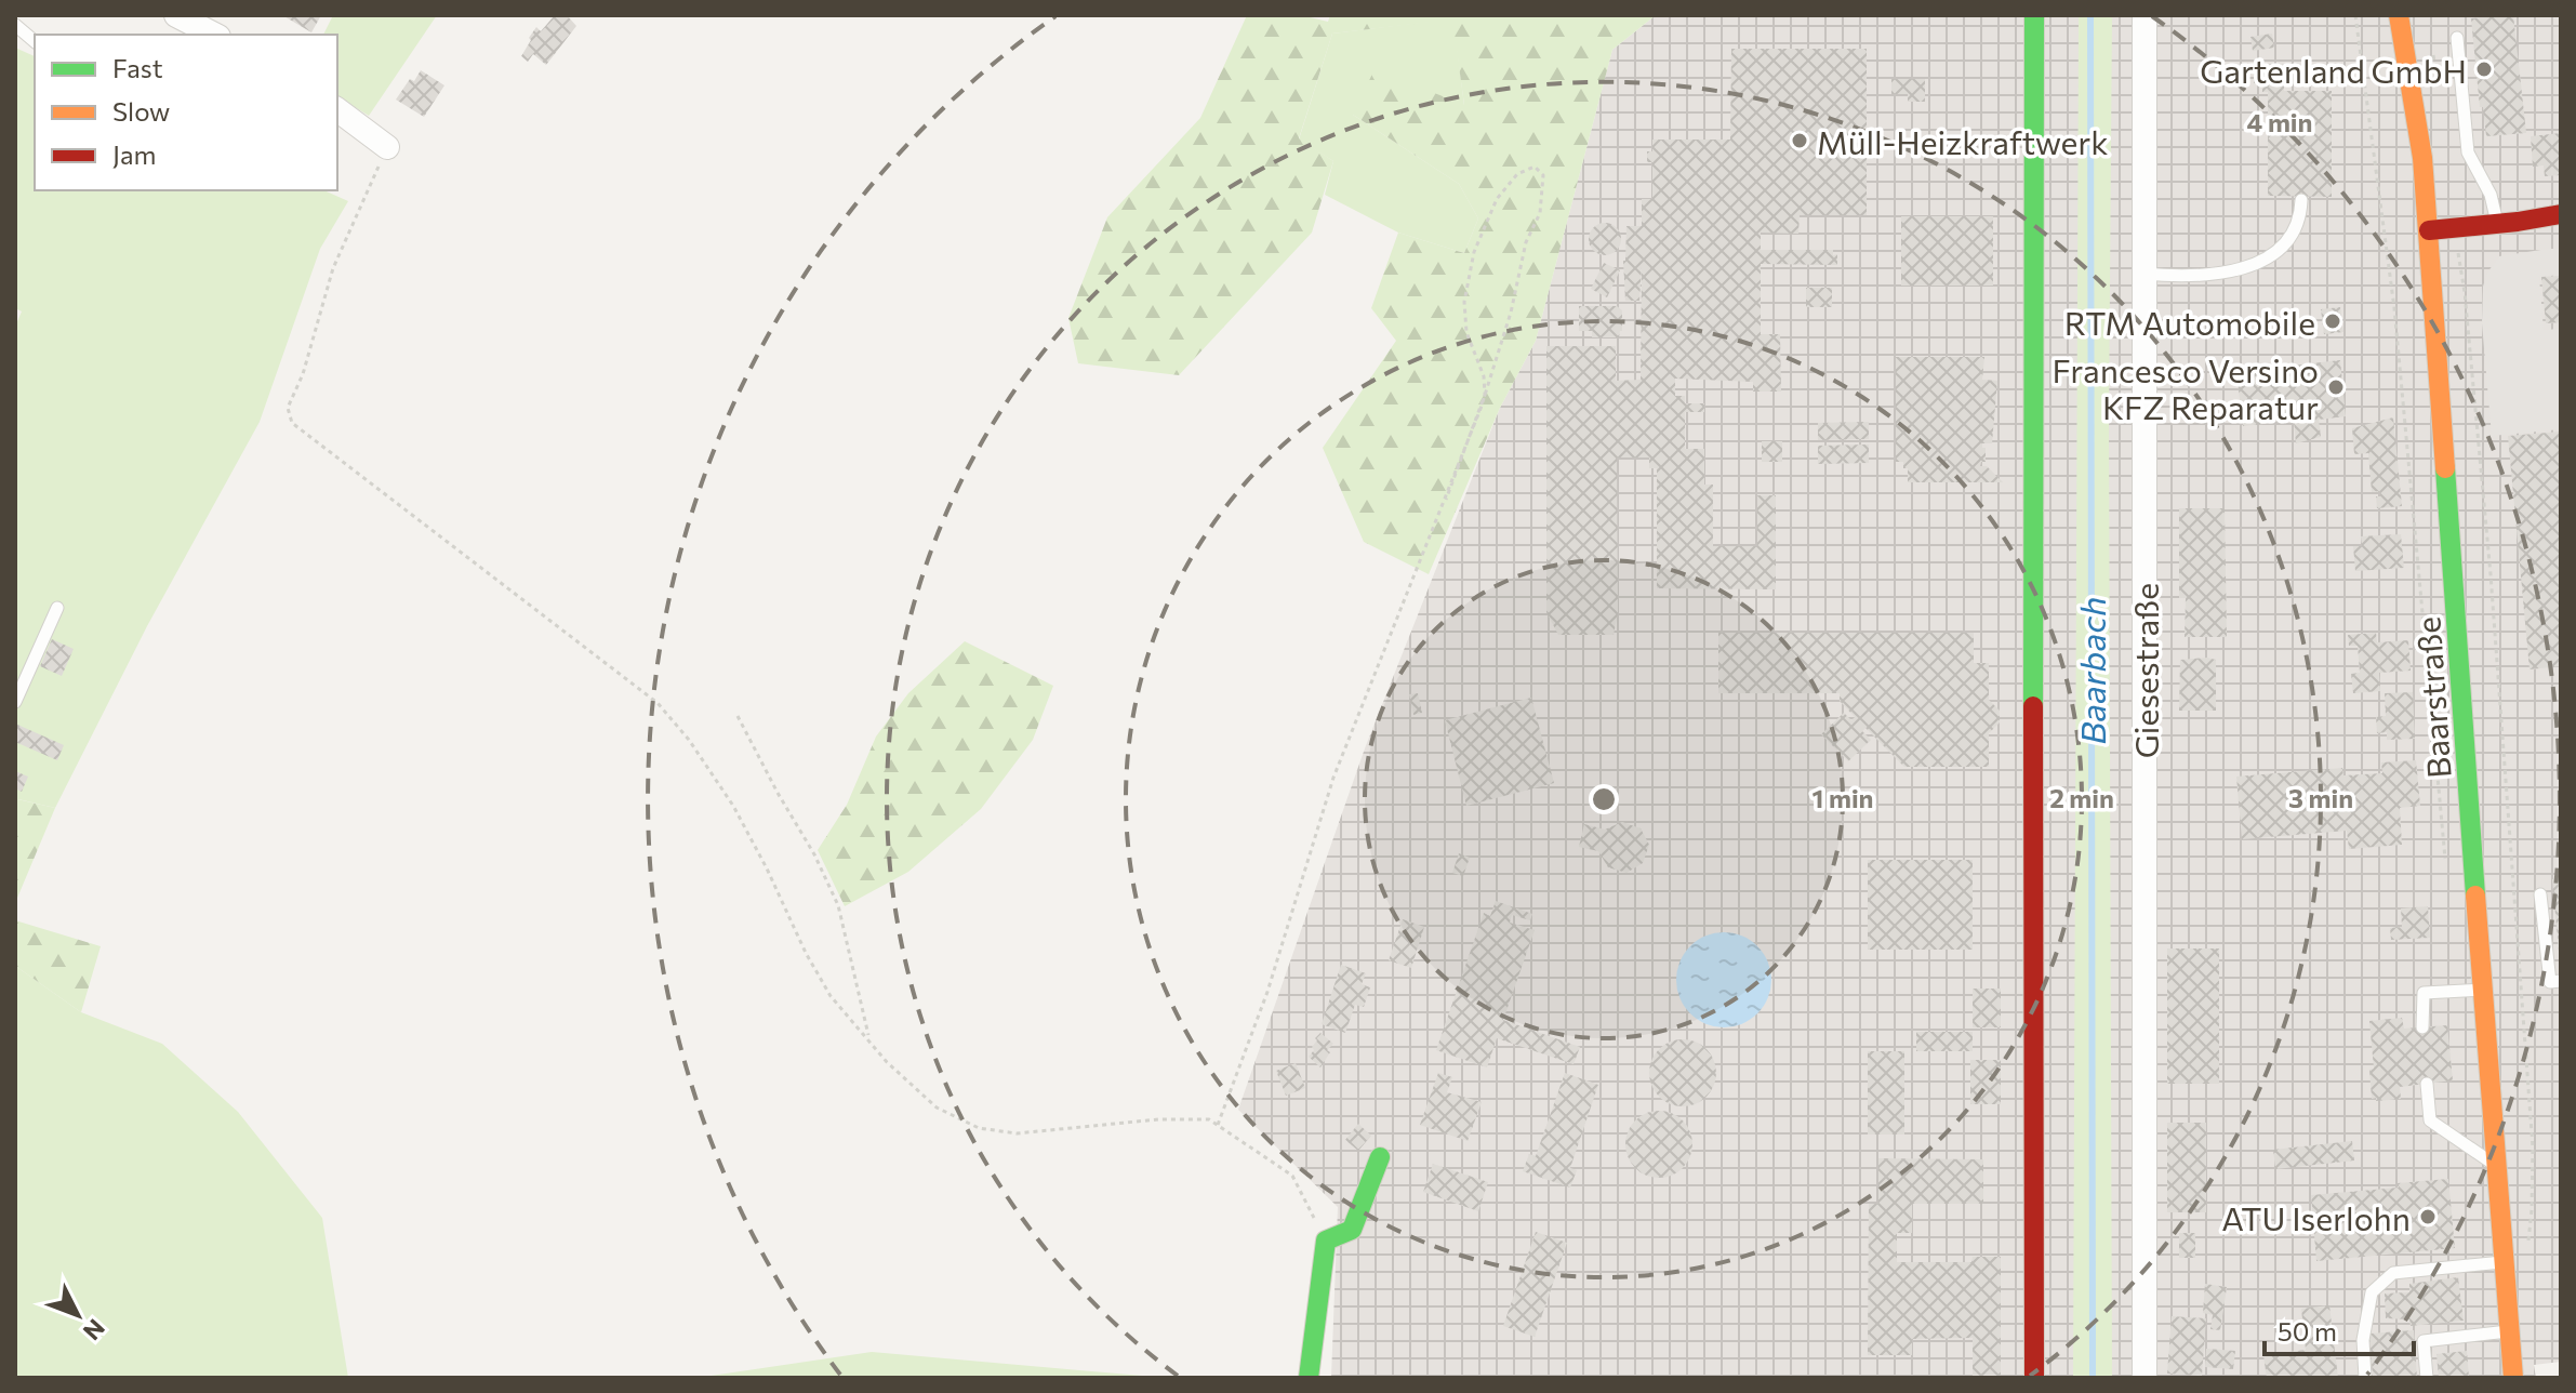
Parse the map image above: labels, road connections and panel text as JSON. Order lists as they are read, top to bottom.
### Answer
{
  "streets": {
    "street": ["Giesestraße", "Baarstraße"]
  },
  "water": ["Baarbach"],
  "places": [
    "Gartenland GmbH",
    "Müll-Heizkraftwerk",
    "RTM Automobile",
    "Francesco Versino KFZ Reparatur",
    "ATU Iserlohn"
  ],
  "legend": ["Fast", "Slow", "Jam"],
  "scale_bar": "50 m",
  "north": "bottom right",
  "rings": [
    "4 min",
    "1 min",
    "2 min",
    "3 min"
  ]
}
